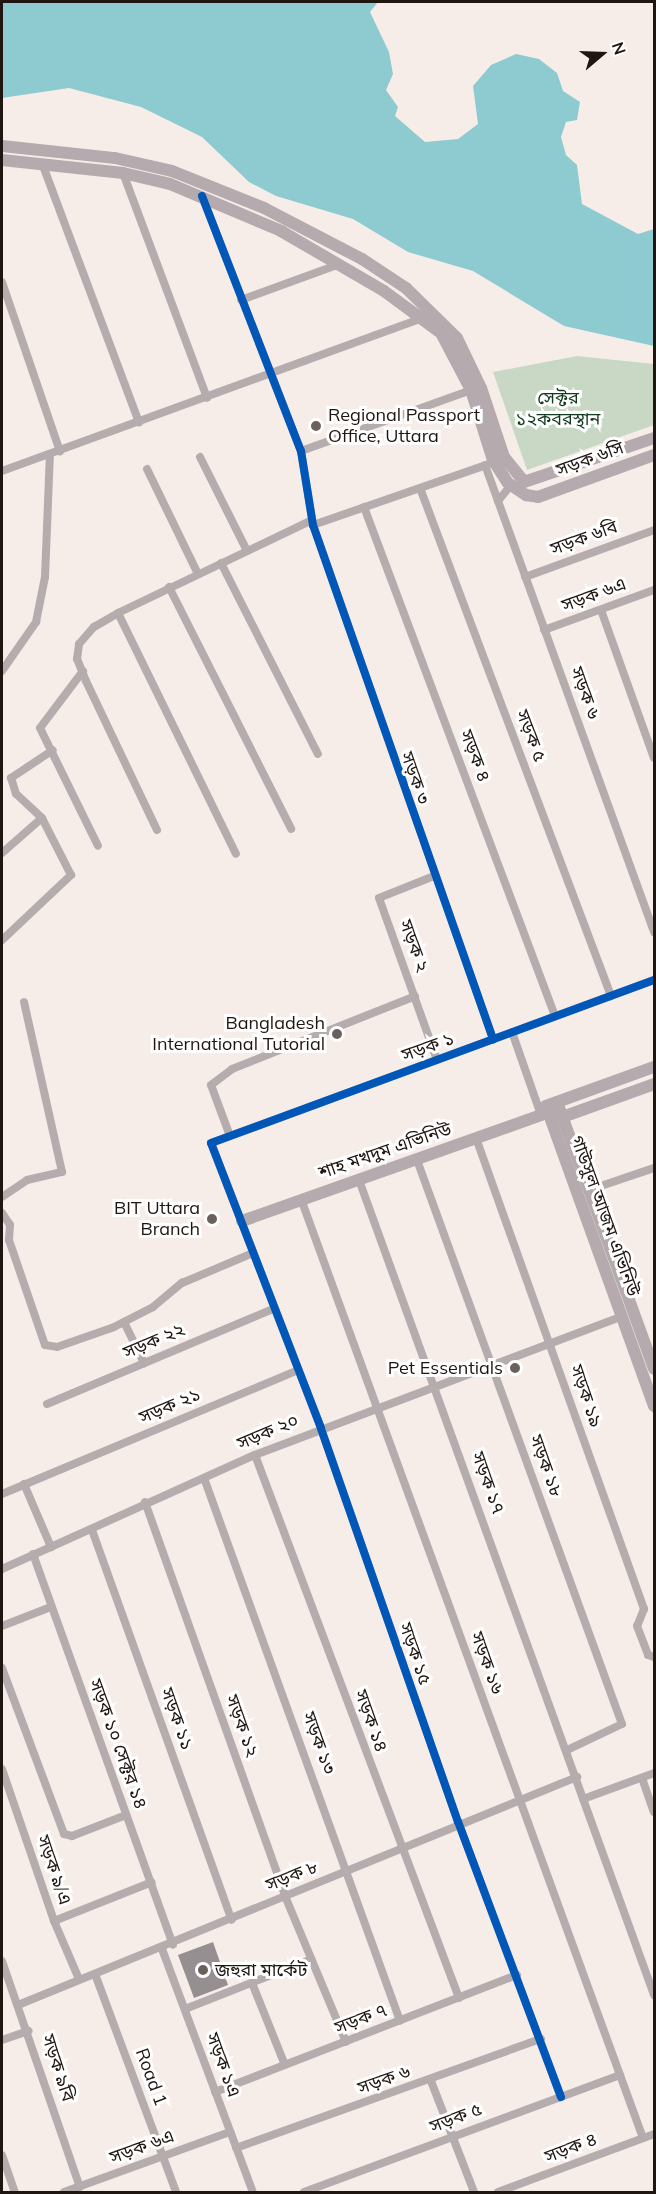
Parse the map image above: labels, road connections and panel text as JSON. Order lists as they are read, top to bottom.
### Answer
{
  "streets": {
    "street": [
      "সড়ক ৬সি",
      "সড়ক ৬বি",
      "সড়ক ৬এ",
      "সড়ক ৬",
      "সড়ক ৫",
      "সড়ক ৪",
      "সড়ক ৩",
      "সড়ক ২",
      "সড়ক ১",
      "শাহ মখদুম এভিনিউ",
      "গাউসুল আজম এভিনিউ",
      "সড়ক ২২",
      "সড়ক ১৯",
      "সড়ক ২১",
      "সড়ক ২০",
      "সড়ক ১৮",
      "সড়ক ১৭",
      "সড়ক ১৫",
      "সড়ক ১৬",
      "সড়ক ১১",
      "সড়ক ১৪",
      "সড়ক ১২",
      "সড়ক ১৩",
      "সড়ক ১০ সেক্টর ১৪",
      "সড়ক ৯/এ",
      "সড়ক ৮",
      "সড়ক ৭",
      "সড়ক ১এ",
      "সড়ক ৯বি",
      "Road 1"
    ]
  },
  "crossings": [
    ["সড়ক ৬বি", "সড়ক ৬"],
    ["সড়ক ৬এ", "সড়ক ৬"],
    ["সড়ক ৬এ", "সড়ক ১এ"],
    ["সড়ক ৬এ", "সড়ক ৯বি"],
    ["সড়ক ৬এ", "Road 1"],
    ["সড়ক ৬", "সড়ক ১৫"],
    ["সড়ক ৬", "সড়ক ১এ"],
    ["সড়ক ৫", "সড়ক ১"],
    ["সড়ক ৫", "সড়ক ১৫"],
    ["সড়ক ৫", "সড়ক ১৬"],
    ["সড়ক ৪", "সড়ক ১"],
    ["সড়ক ৪", "সড়ক ১৬"],
    ["সড়ক ৩", "সড়ক ২"],
    ["সড়ক ৩", "সড়ক ১"],
    ["সড়ক ২", "সড়ক ১"],
    ["সড়ক ১", "সড়ক ১৫"],
    ["শাহ মখদুম এভিনিউ", "গাউসুল আজম এভিনিউ"],
    ["শাহ মখদুম এভিনিউ", "সড়ক ১৯"],
    ["শাহ মখদুম এভিনিউ", "সড়ক ১৮"],
    ["শাহ মখদুম এভিনিউ", "সড়ক ১৭"],
    ["শাহ মখদুম এভিনিউ", "সড়ক ১৫"],
    ["শাহ মখদুম এভিনিউ", "সড়ক ১৬"],
    ["গাউসুল আজম এভিনিউ", "সড়ক ২০"],
    ["সড়ক ২২", "সড়ক ১৫"],
    ["সড়ক ১৯", "সড়ক ২০"],
    ["সড়ক ২১", "সড়ক ১৫"],
    ["সড়ক ২০", "সড়ক ১৮"],
    ["সড়ক ২০", "সড়ক ১৭"],
    ["সড়ক ২০", "সড়ক ১৫"],
    ["সড়ক ২০", "সড়ক ১৬"],
    ["সড়ক ২০", "সড়ক ১১"],
    ["সড়ক ২০", "সড়ক ১৪"],
    ["সড়ক ২০", "সড়ক ১২"],
    ["সড়ক ২০", "সড়ক ১৩"],
    ["সড়ক ২০", "সড়ক ১০ সেক্টর ১৪"],
    ["সড়ক ১৮", "সড়ক ১৭"],
    ["সড়ক ১৭", "সড়ক ৮"],
    ["সড়ক ১৫", "সড়ক ৮"],
    ["সড়ক ১৫", "সড়ক ৭"],
    ["সড়ক ১৬", "সড়ক ৮"],
    ["সড়ক ১১", "সড়ক ৮"],
    ["সড়ক ১৪", "সড়ক ৮"],
    ["সড়ক ১৪", "সড়ক ৭"],
    ["সড়ক ১২", "সড়ক ৮"],
    ["সড়ক ১২", "সড়ক ৭"],
    ["সড়ক ১৩", "সড়ক ৮"],
    ["সড়ক ১৩", "সড়ক ৭"],
    ["সড়ক ১০ সেক্টর ১৪", "সড়ক ৮"],
    ["সড়ক ৯/এ", "সড়ক ৮"],
    ["সড়ক ৮", "সড়ক ১এ"],
    ["সড়ক ৮", "সড়ক ৯বি"],
    ["সড়ক ৮", "Road 1"],
    ["সড়ক ৭", "সড়ক ১এ"]
  ],
  "parks": ["সেক্টর ১২কবরস্থান"],
  "places": [
    "Regional Passport Office, Uttara",
    "Bangladesh International Tutorial",
    "BIT Uttara Branch",
    "Pet Essentials",
    "জহুরা মার্কেট"
  ],
  "north": "right"
}
